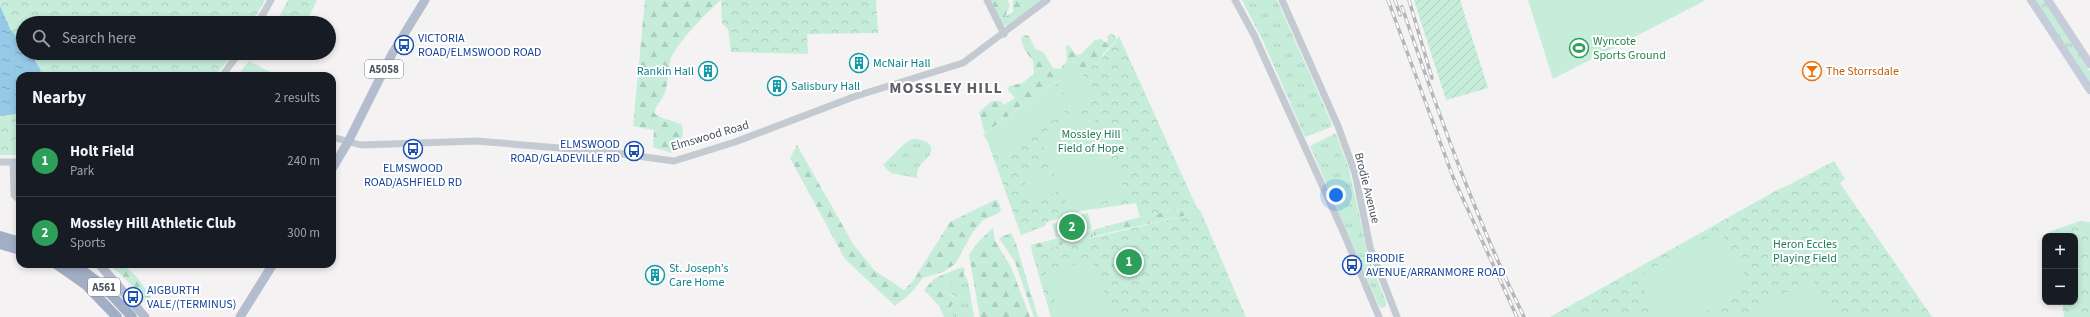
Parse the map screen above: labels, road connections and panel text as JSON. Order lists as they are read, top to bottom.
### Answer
{
  "streets": {
    "highway": ["A561"],
    "main road": ["A5058"],
    "street": ["Elmswood Road", "Brodie Avenue"]
  },
  "crossings": [
    ["A5058", "Elmswood Road"]
  ],
  "districts": ["MOSSLEY HILL"],
  "parks": ["Mossley Hill Field of Hope", "Heron Eccles Playing Field"],
  "places": {
    "bus stop": [
      "VICTORIA ROAD/ELMSWOOD ROAD",
      "ELMSWOOD ROAD/ASHFIELD RD",
      "ELMSWOOD ROAD/GLADEVILLE RD",
      "BRODIE AVENUE/ARRANMORE ROAD",
      "AIGBURTH VALE/(TERMINUS)"
    ],
    "sports": ["Wyncote Sports Ground"],
    "building": [
      "McNair Hall",
      "Rankin Hall",
      "Salisbury Hall",
      "St. Joseph’s Care Home"
    ],
    "bar": ["The Storrsdale"]
  },
  "page": {
    "search": "Search here",
    "heading": ["Nearby", "2 results"],
    "list": [
      {
        "mark": "1",
        "name": "Holt Field",
        "note": "Park",
        "value": "240 m"
      },
      {
        "mark": "2",
        "name": "Mossley Hill Athletic Club",
        "note": "Sports",
        "value": "300 m"
      }
    ],
    "pins": ["2", "1"],
    "map_buttons": ["+", "−"]
  }
}
